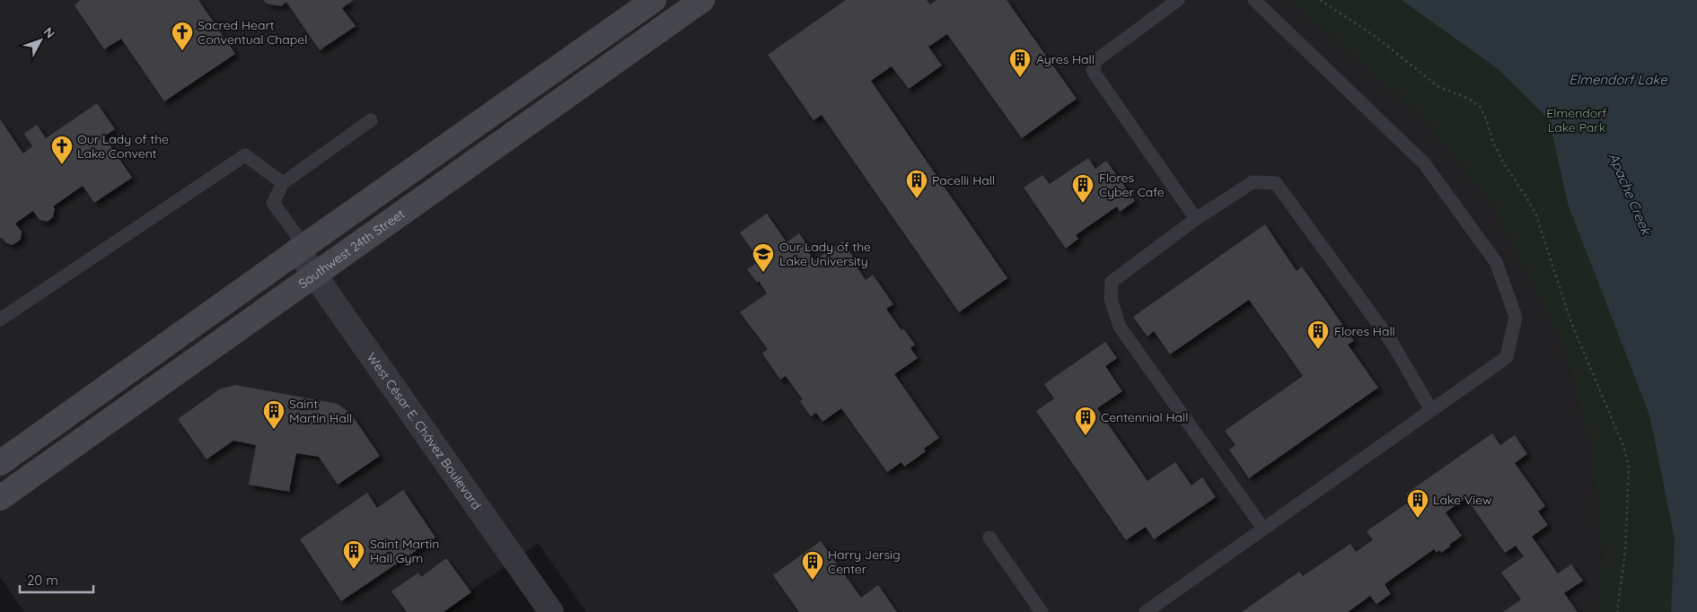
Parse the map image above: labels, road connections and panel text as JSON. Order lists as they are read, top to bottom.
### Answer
{
  "streets": {
    "main road": ["Southwest 24th Street"],
    "street": ["West César E. Chávez Boulevard"]
  },
  "crossings": [
    ["Southwest 24th Street", "West César E. Chávez Boulevard"]
  ],
  "water": ["Elmendorf Lake", "Apache Creek"],
  "parks": ["Elmendorf Lake Park"],
  "places": {
    "church": ["Sacred Heart Conventual Chapel", "Our Lady of the Lake Convent"],
    "building": [
      "Ayres Hall",
      "Pacelli Hall",
      "Flores Cyber Cafe",
      "Flores Hall",
      "Saint Martin Hall",
      "Centennial Hall",
      "Lake View",
      "Saint Martin Hall Gym",
      "Harry Jersig Center"
    ],
    "school or university": ["Our Lady of the Lake University"]
  },
  "scale_bar": "20 m",
  "north": "top right"
}
